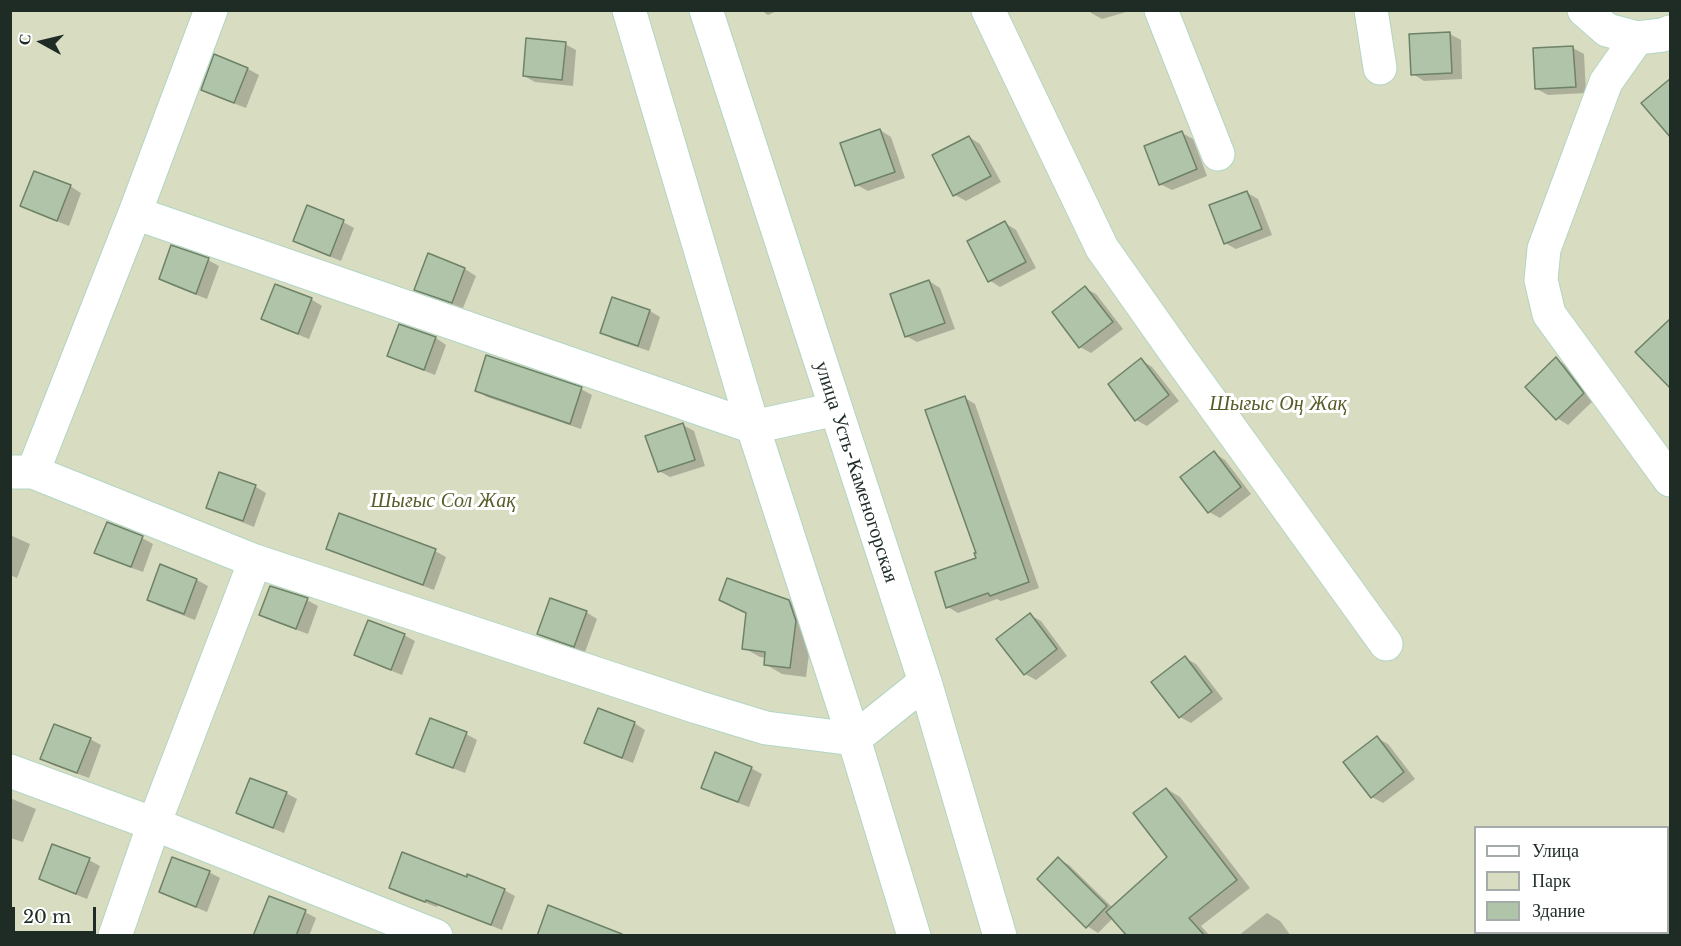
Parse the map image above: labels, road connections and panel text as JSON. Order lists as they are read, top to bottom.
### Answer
{
  "streets": {
    "street": ["улица Усть-Каменогорская"]
  },
  "parks": ["Шығыс Оң Жақ", "Шығыс Сол Жақ"],
  "legend": ["Улица", "Парк", "Здание"],
  "scale_bar": "20 m",
  "north": "left"
}
